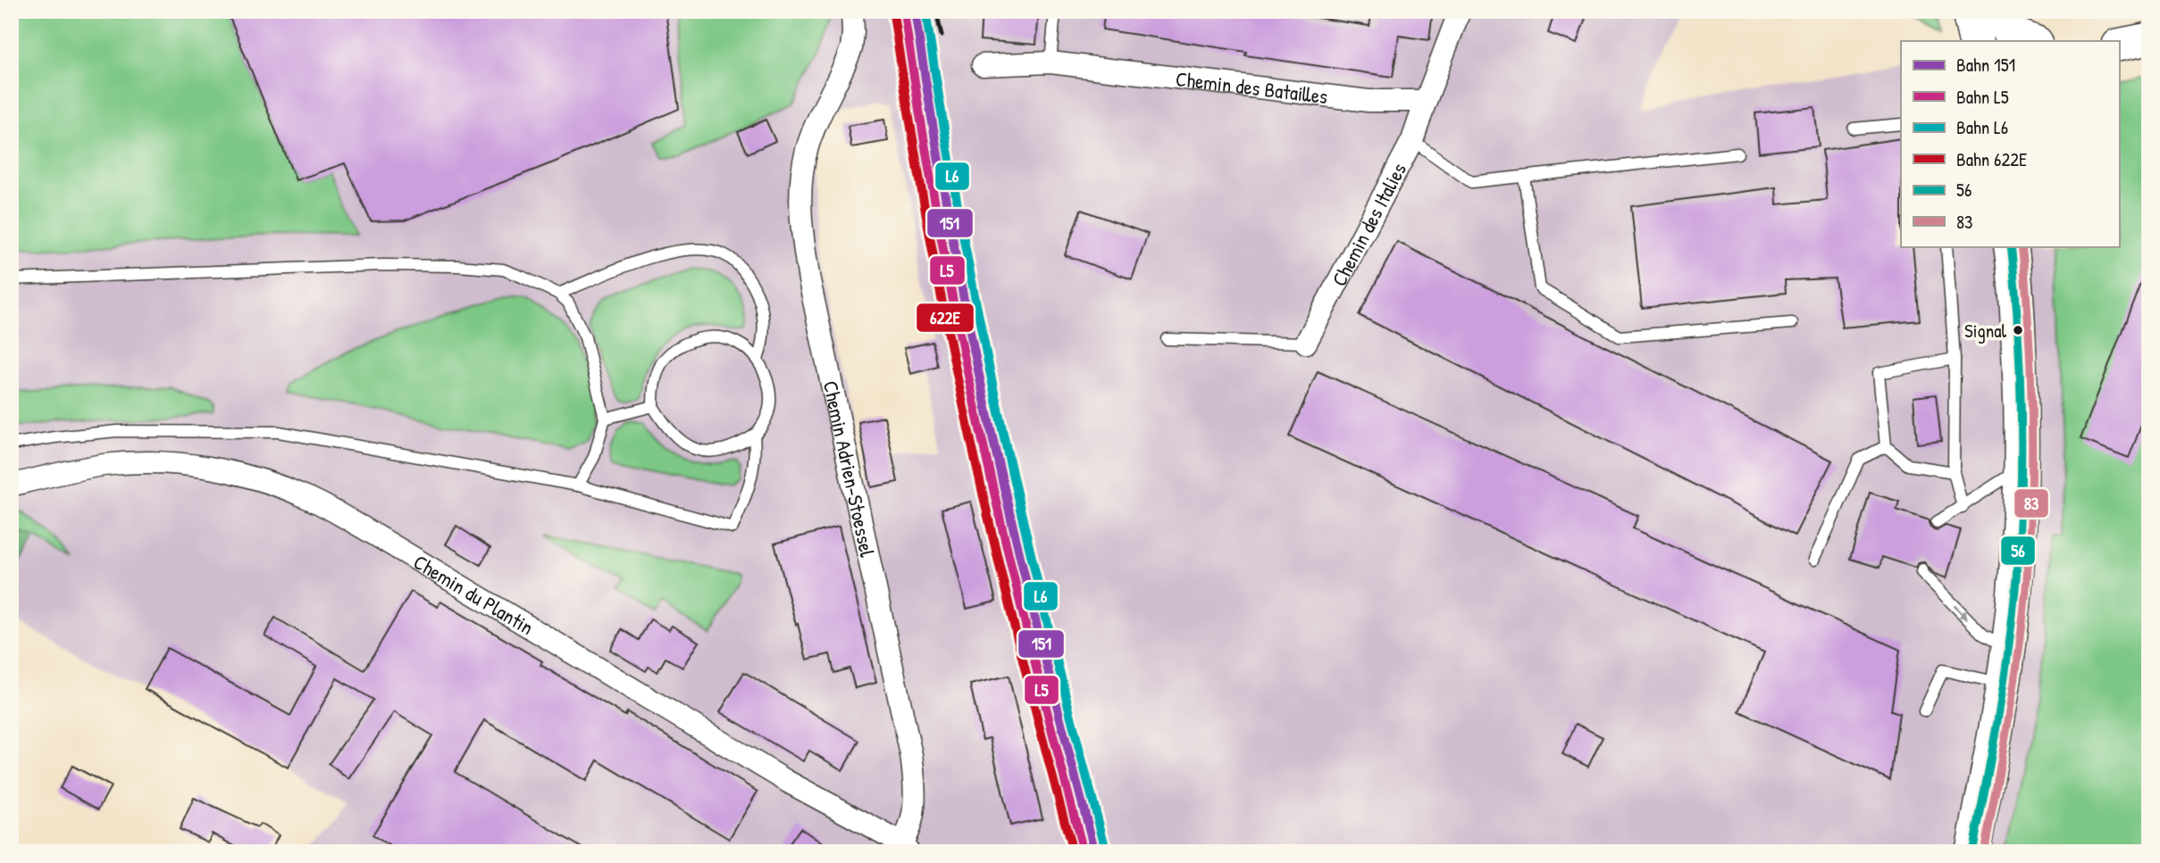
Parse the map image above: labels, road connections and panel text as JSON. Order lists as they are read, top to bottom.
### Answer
{
  "streets": {
    "street": [
      "Chemin des Batailles",
      "Chemin des Italies",
      "Chemin Adrien-Stoessel",
      "Chemin du Plantin"
    ]
  },
  "crossings": [
    ["Chemin des Batailles", "Chemin des Italies"],
    ["Chemin Adrien-Stoessel", "Chemin du Plantin"]
  ],
  "places": ["Signal"],
  "lines": [
    "rail line 151",
    "rail line L6",
    "rail line L5",
    "rail line 622E",
    "transit line 56",
    "transit line 83"
  ],
  "legend": [
    "Bahn 151",
    "Bahn L5",
    "Bahn L6",
    "Bahn 622E",
    "56",
    "83"
  ]
}
